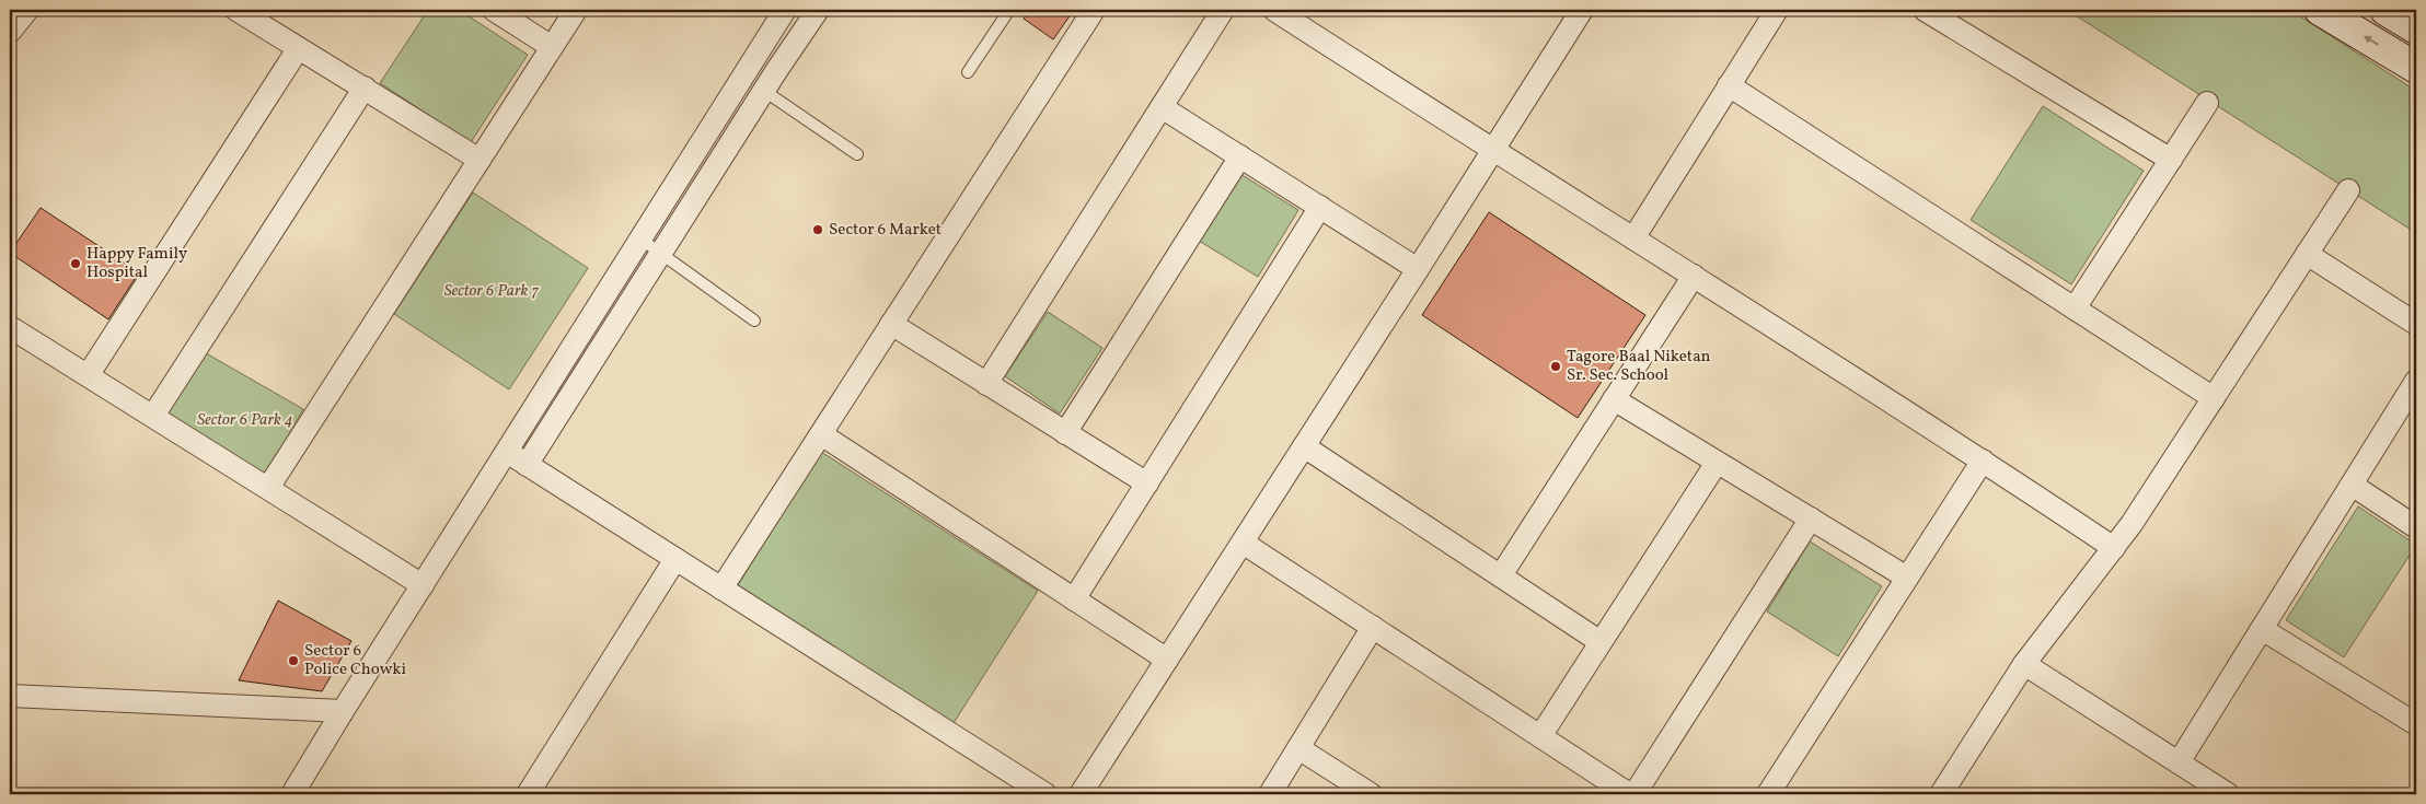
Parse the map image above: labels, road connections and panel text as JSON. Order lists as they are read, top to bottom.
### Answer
{
  "parks": ["Sector 6 Park 7", "Sector 6 Park 4"],
  "places": [
    "Sector 6 Market",
    "Happy Family Hospital",
    "Tagore Baal Niketan Sr. Sec. School",
    "Sector 6 Police Chowki"
  ]
}
